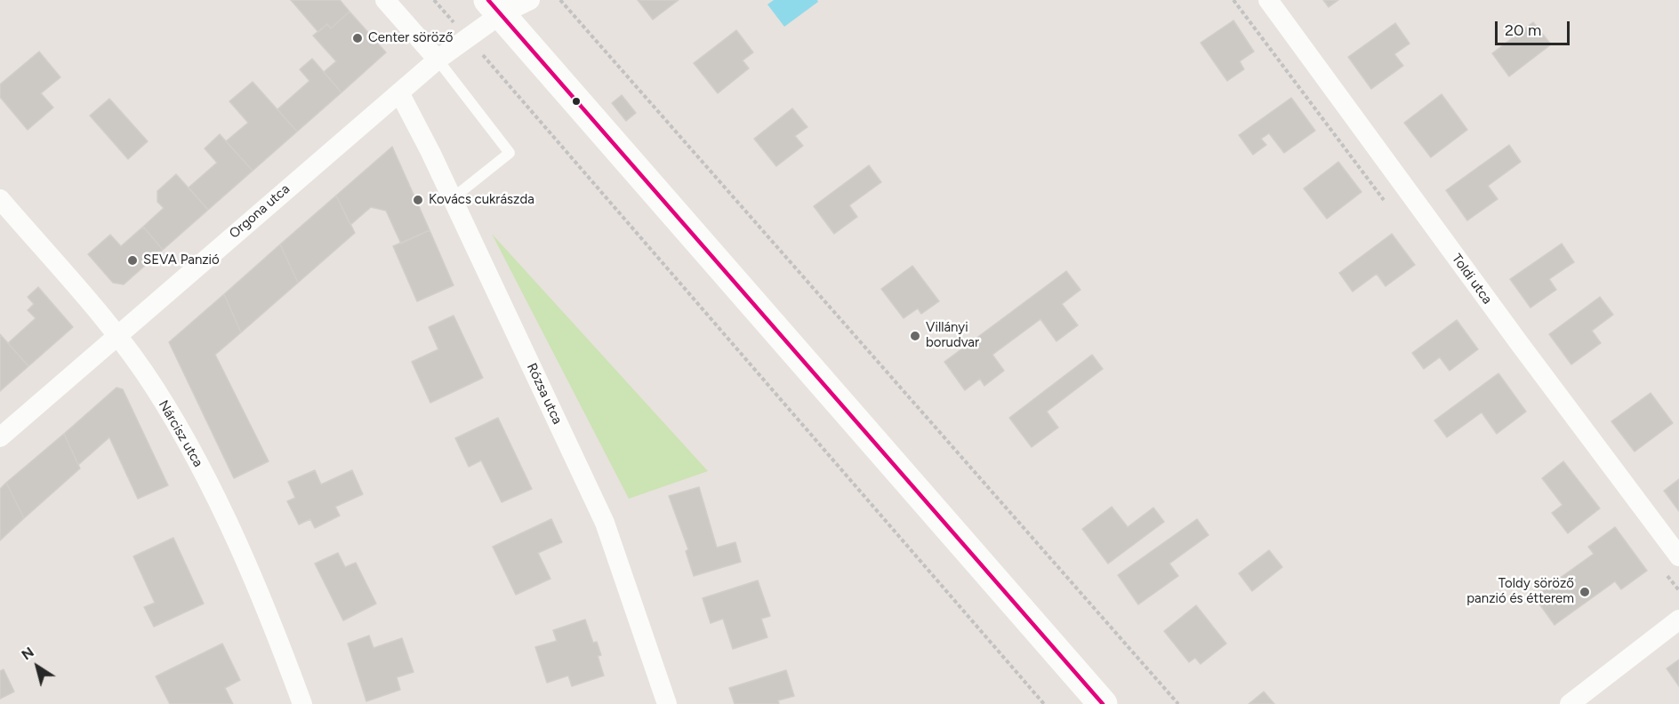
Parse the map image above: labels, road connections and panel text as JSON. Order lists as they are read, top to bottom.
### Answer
{
  "streets": {
    "street": [
      "Orgona utca",
      "Toldi utca",
      "Rózsa utca",
      "Nárcisz utca"
    ]
  },
  "crossings": [
    ["Orgona utca", "Rózsa utca"],
    ["Orgona utca", "Nárcisz utca"]
  ],
  "places": [
    "Center söröző",
    "Kovács cukrászda",
    "SEVA Panzió",
    "Villányi borudvar",
    "Toldy söröző panzió és étterem"
  ],
  "scale_bar": "20 m",
  "north": "top left"
}
